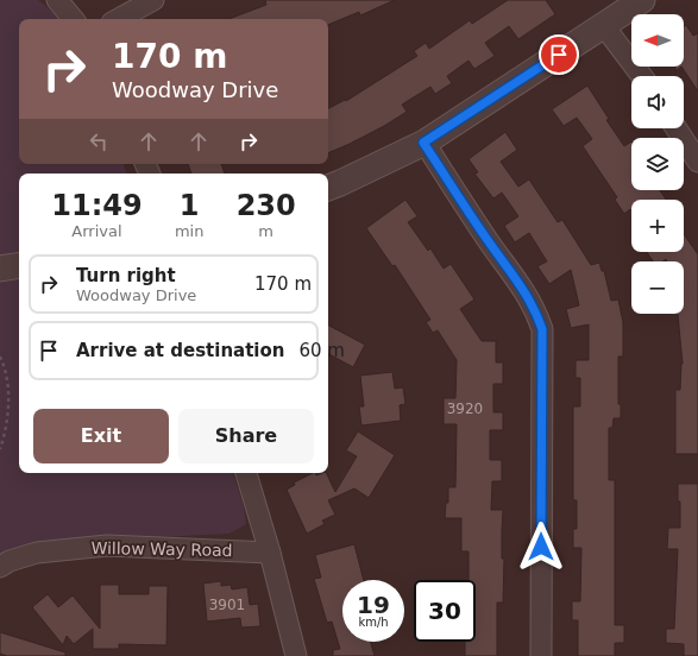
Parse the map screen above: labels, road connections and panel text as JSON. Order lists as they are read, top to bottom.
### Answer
{
  "streets": {
    "street": ["Willow Way Road"]
  },
  "house_numbers": ["3920", "3901"],
  "north": "left",
  "page": {
    "map_buttons": ["+", "−"],
    "turn": ["170 m", "Woodway Drive"],
    "eta": [
      "11:49",
      "Arrival",
      "1",
      "min",
      "230",
      "m"
    ],
    "list": [
      {
        "name": "Turn right",
        "note": "Woodway Drive",
        "value": "170 m"
      },
      {
        "name": "Arrive at destination",
        "value": "60 m"
      }
    ],
    "buttons": ["Exit", "Share"],
    "speed": "19 km/h",
    "limit": "30"
  }
}
